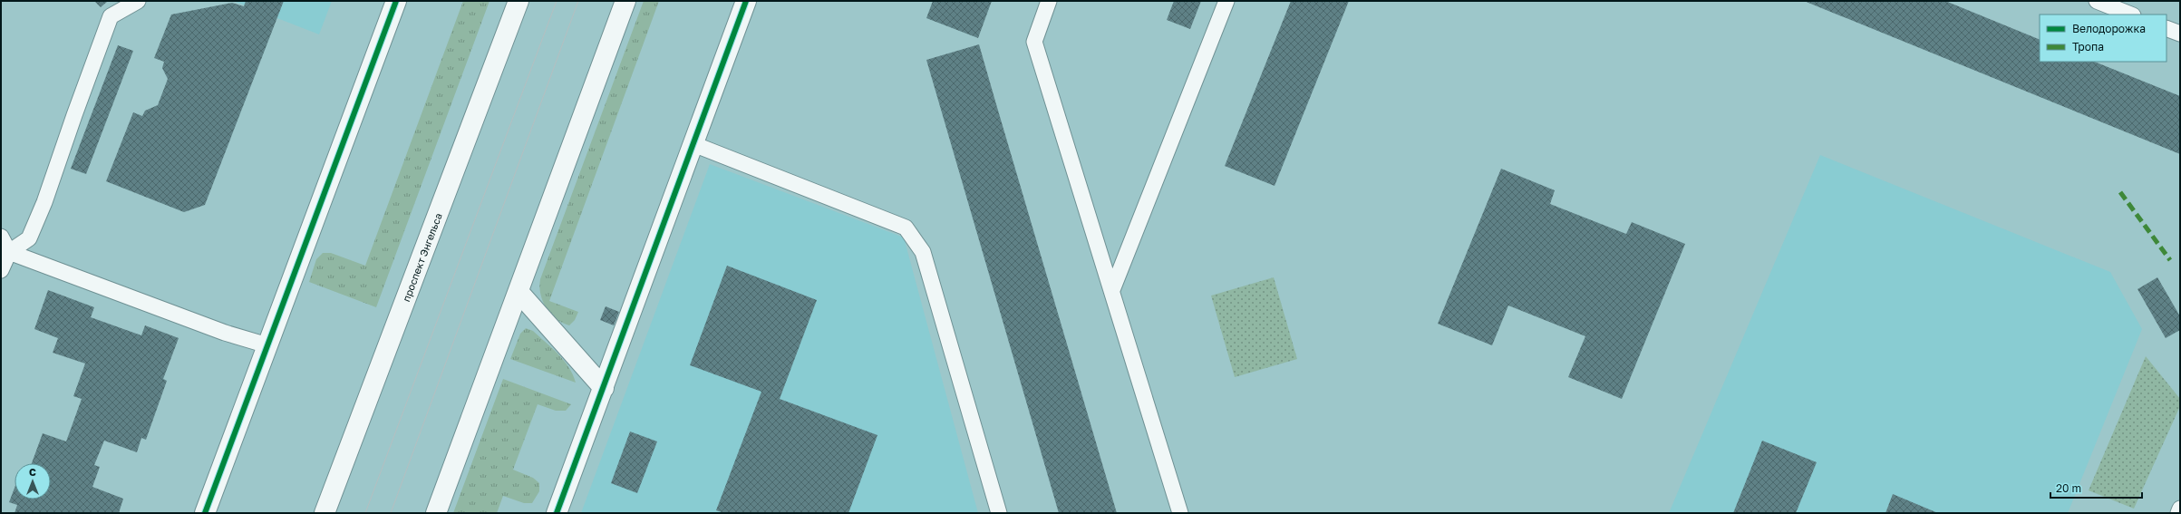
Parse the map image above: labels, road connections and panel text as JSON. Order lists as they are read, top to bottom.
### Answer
{
  "streets": {
    "street": ["проспект Энгельса"]
  },
  "legend": ["Велодорожка", "Тропа"],
  "scale_bar": "20 m",
  "north": "top"
}
